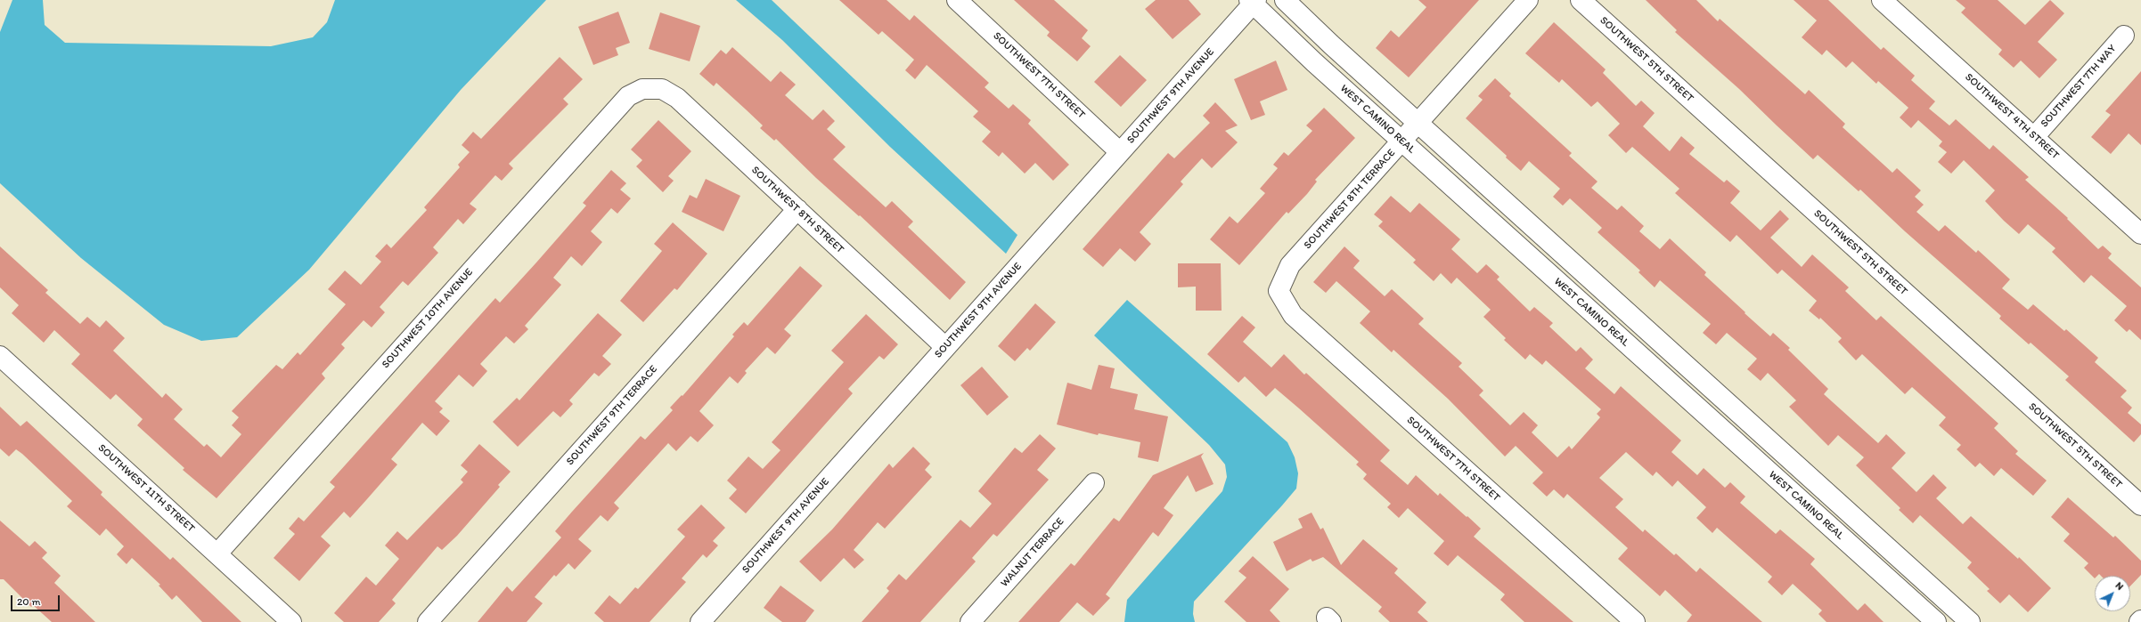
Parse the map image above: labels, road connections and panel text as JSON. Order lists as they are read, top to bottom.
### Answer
{
  "streets": {
    "street": [
      "SOUTHWEST 5TH STREET",
      "SOUTHWEST 7TH STREET",
      "SOUTHWEST 7TH WAY",
      "SOUTHWEST 9TH AVENUE",
      "SOUTHWEST 4TH STREET",
      "WEST CAMINO REAL",
      "SOUTHWEST 8TH TERRACE",
      "SOUTHWEST 8TH STREET",
      "SOUTHWEST 10TH AVENUE",
      "SOUTHWEST 9TH TERRACE",
      "SOUTHWEST 11TH STREET",
      "WALNUT TERRACE"
    ]
  },
  "crossings": [
    ["SOUTHWEST 7TH STREET", "SOUTHWEST 9TH AVENUE"],
    ["SOUTHWEST 7TH STREET", "SOUTHWEST 8TH TERRACE"],
    ["SOUTHWEST 7TH WAY", "SOUTHWEST 4TH STREET"],
    ["SOUTHWEST 9TH AVENUE", "WEST CAMINO REAL"],
    ["SOUTHWEST 9TH AVENUE", "SOUTHWEST 8TH STREET"],
    ["WEST CAMINO REAL", "SOUTHWEST 8TH TERRACE"],
    ["SOUTHWEST 8TH STREET", "SOUTHWEST 10TH AVENUE"],
    ["SOUTHWEST 8TH STREET", "SOUTHWEST 9TH TERRACE"],
    ["SOUTHWEST 10TH AVENUE", "SOUTHWEST 11TH STREET"]
  ],
  "scale_bar": "20 m",
  "north": "top right"
}
